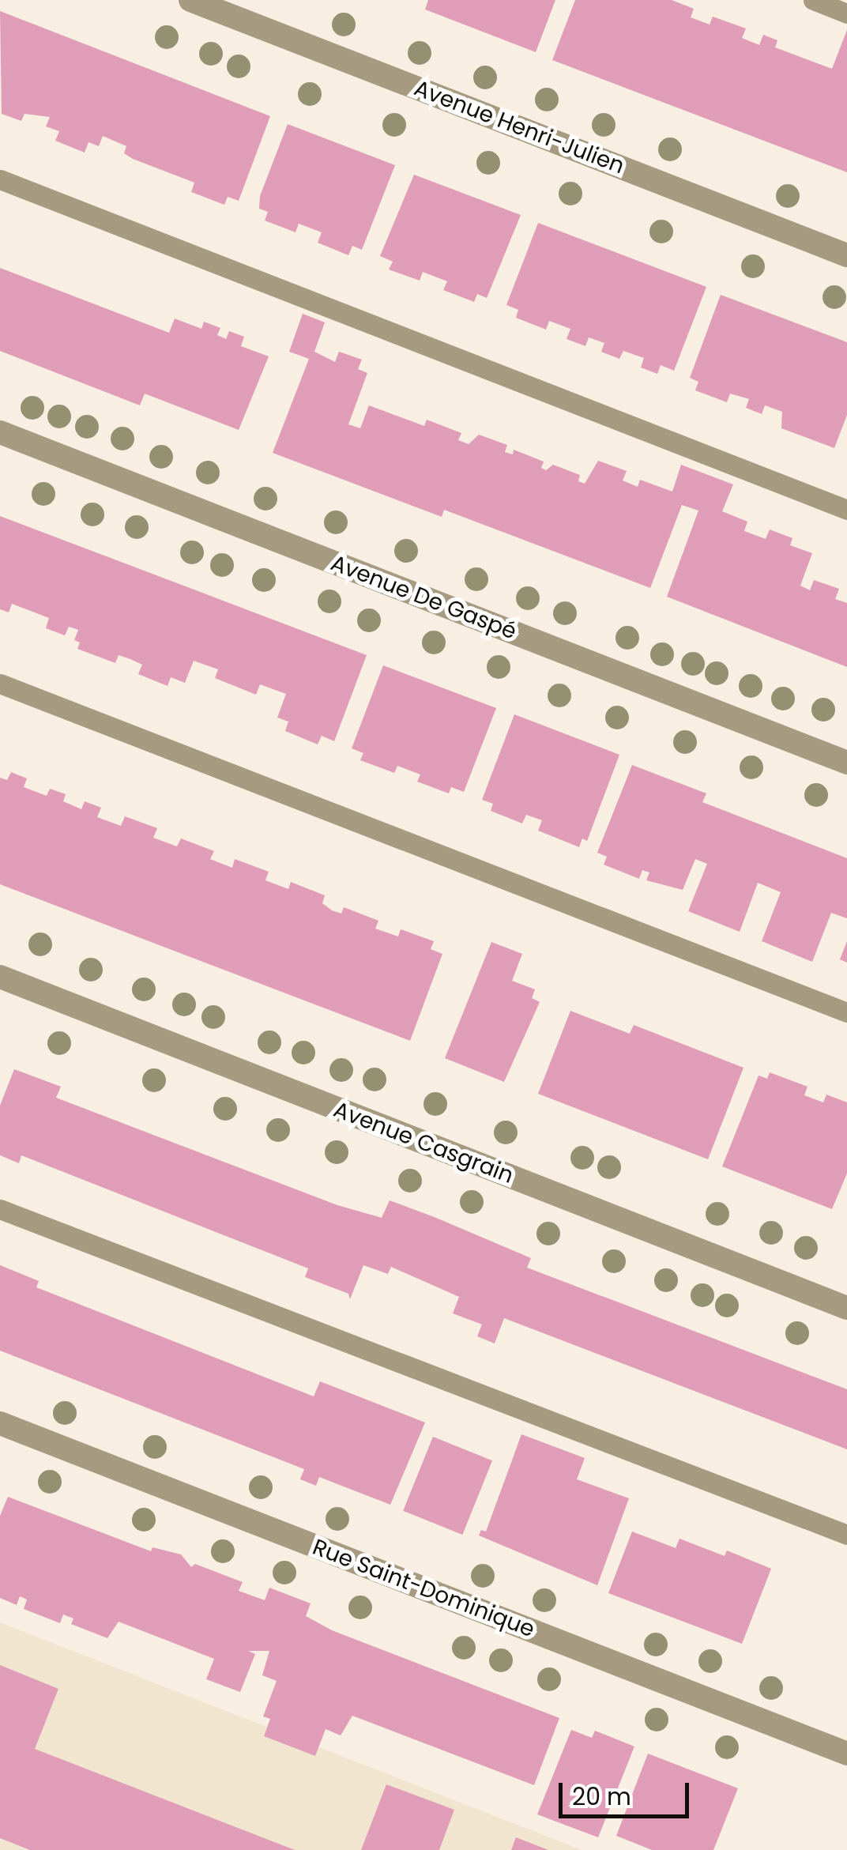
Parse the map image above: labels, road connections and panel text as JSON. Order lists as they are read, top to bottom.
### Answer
{
  "streets": {
    "street": [
      "Avenue Henri-Julien",
      "Avenue De Gaspé",
      "Avenue Casgrain",
      "Rue Saint-Dominique"
    ]
  },
  "scale_bar": "20 m"
}
